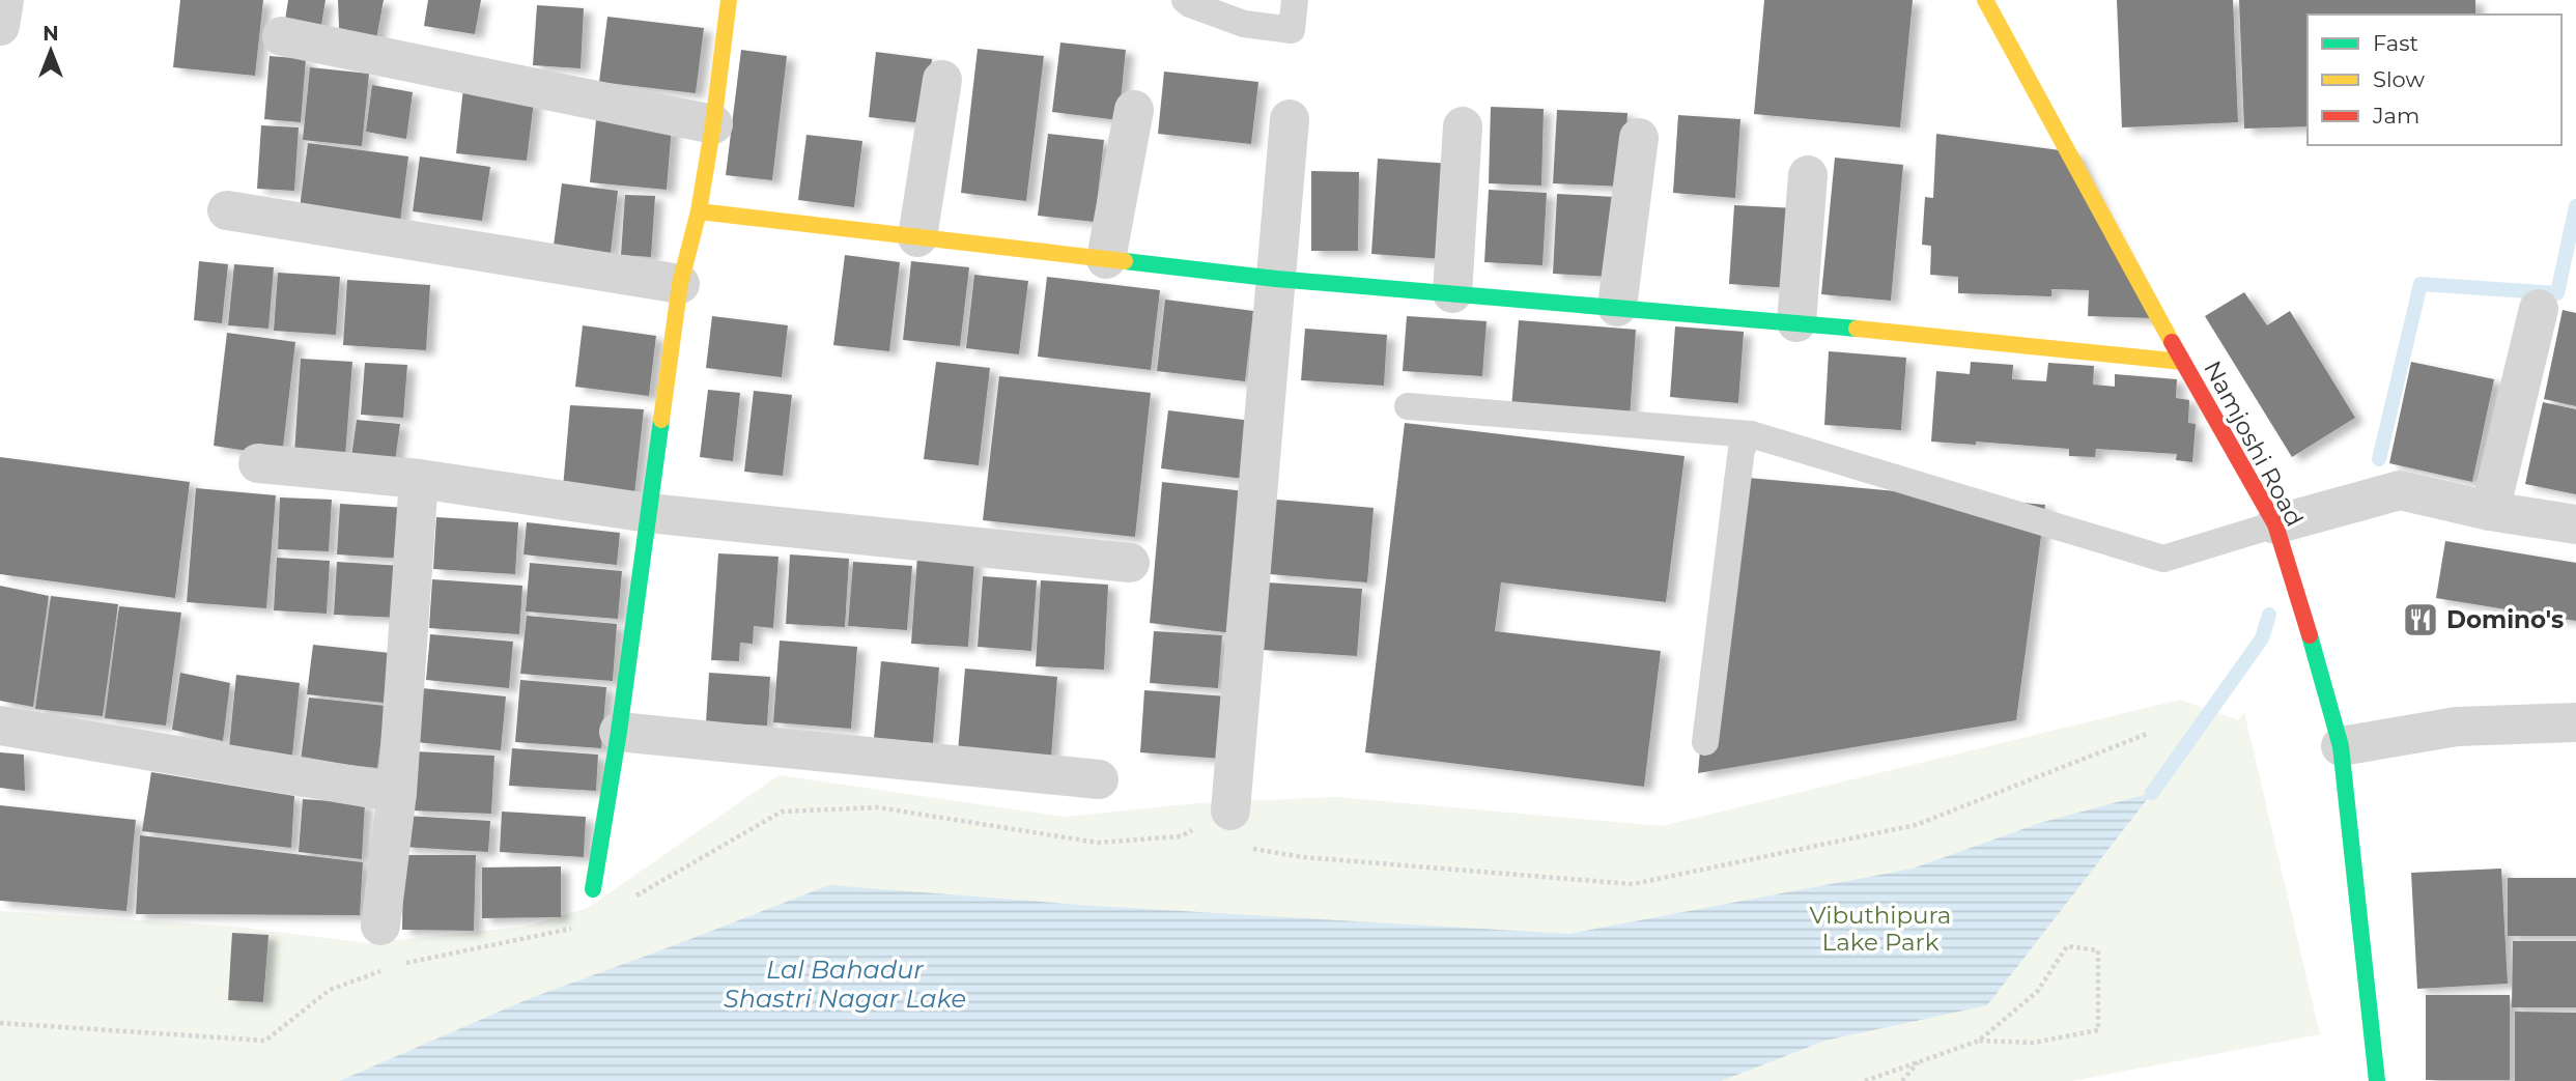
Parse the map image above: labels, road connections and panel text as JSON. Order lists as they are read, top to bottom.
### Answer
{
  "streets": {
    "street": ["Namjoshi Road"]
  },
  "water": ["Lal Bahadur Shastri Nagar Lake"],
  "parks": ["Vibuthipura Lake Park"],
  "places": {
    "restaurant": ["Domino's"]
  },
  "legend": ["Fast", "Slow", "Jam"],
  "north": "top"
}
